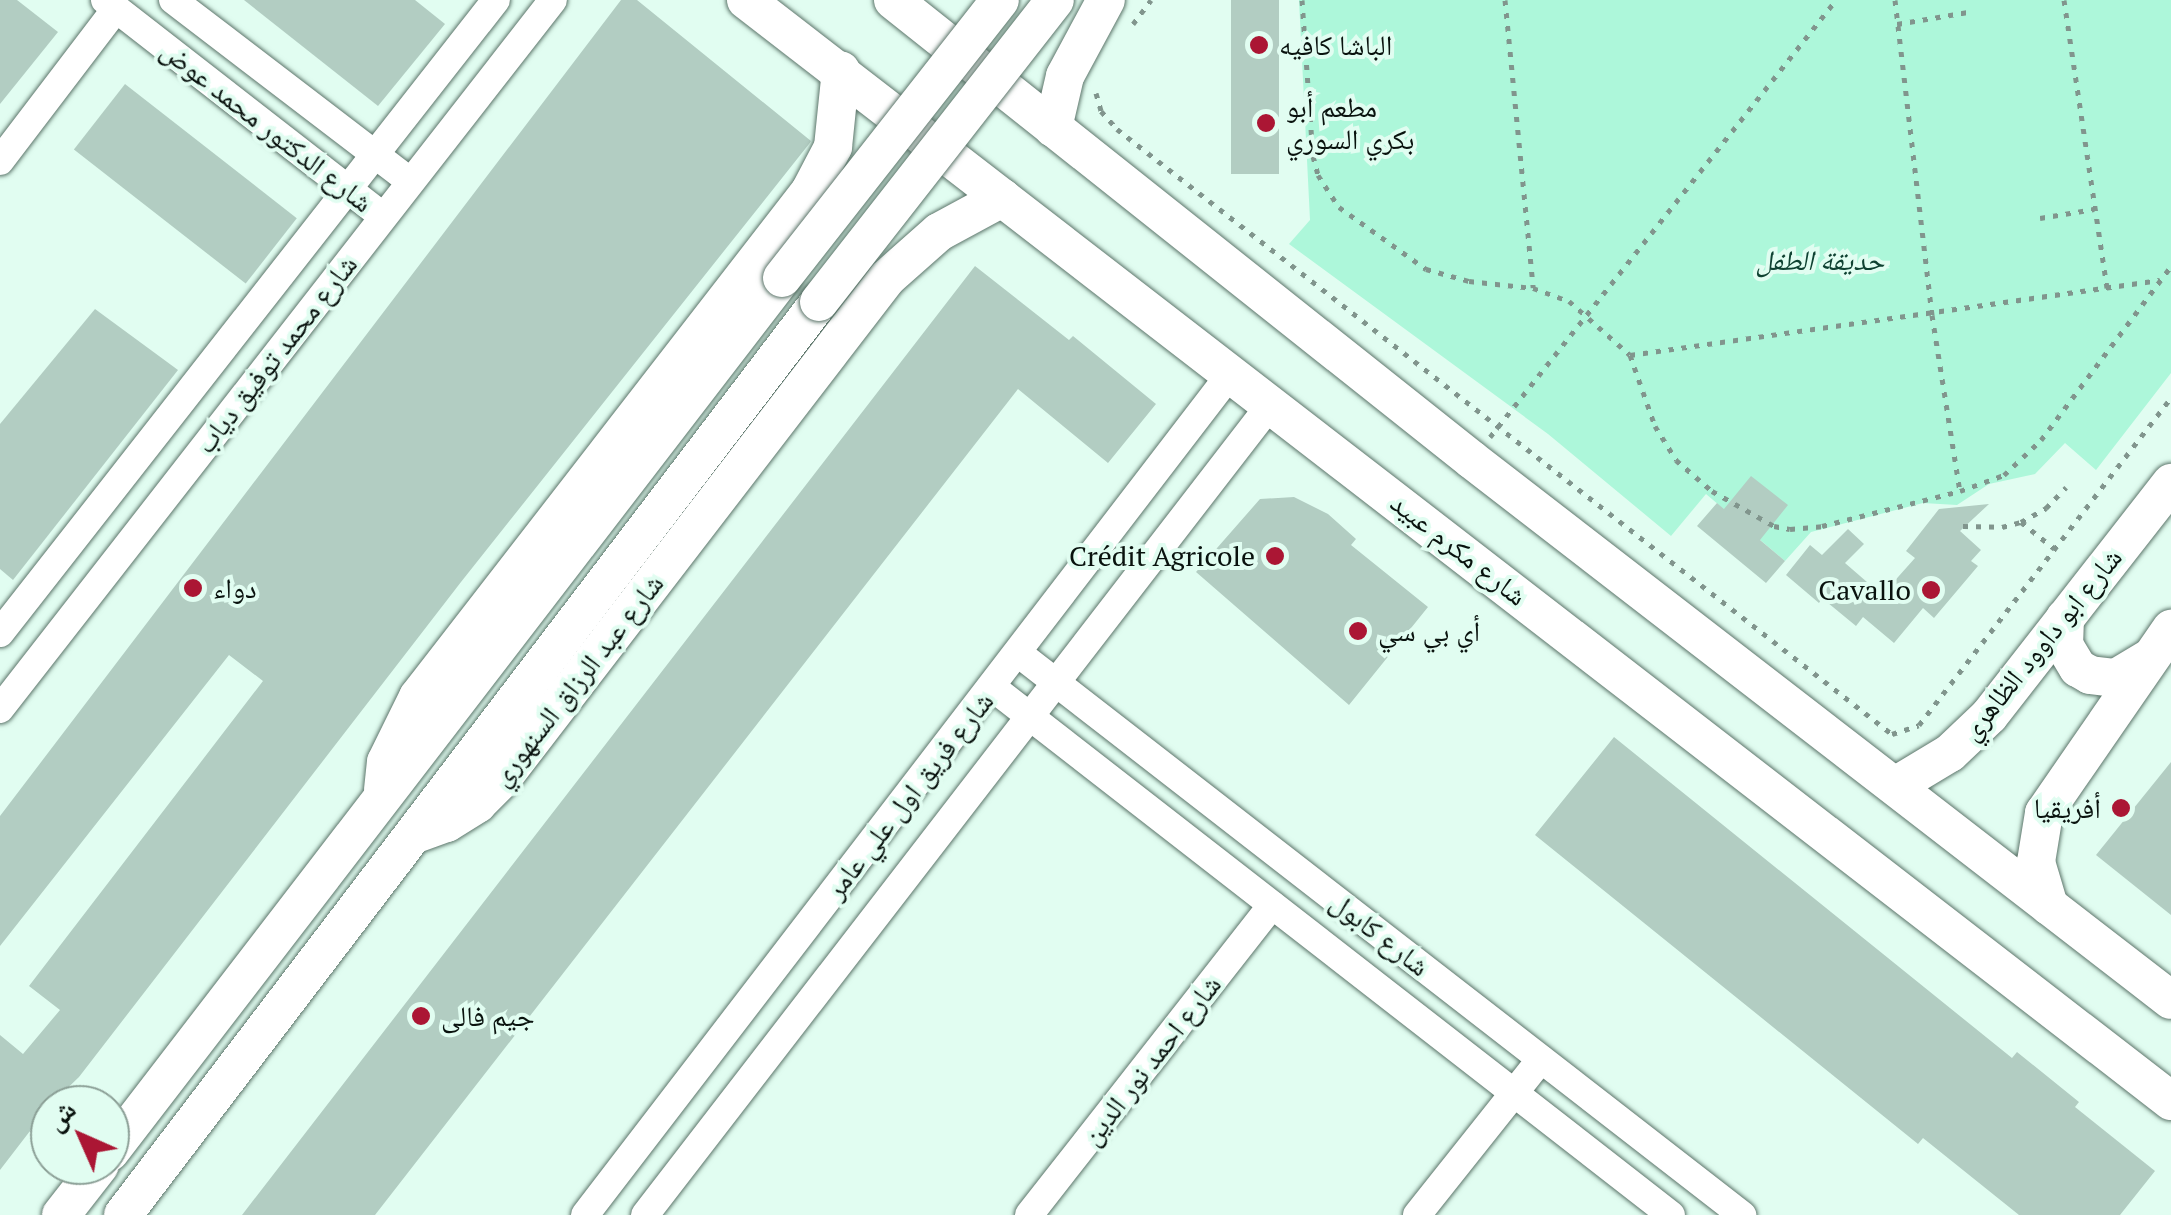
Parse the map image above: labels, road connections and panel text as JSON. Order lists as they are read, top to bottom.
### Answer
{
  "streets": {
    "street": [
      "شارع الدكتور محمد عوض",
      "شارع محمد توفيق دياب",
      "شارع مكرم عبيد",
      "شارع ابو داوود الظاهري",
      "شارع عبد الرزاق السنهوري",
      "شارع فريق اول علي عامر",
      "شارع كابول",
      "شارع احمد نور الدين"
    ]
  },
  "crossings": [
    ["شارع الدكتور محمد عوض", "شارع محمد توفيق دياب"],
    ["شارع مكرم عبيد", "شارع عبد الرزاق السنهوري"],
    ["شارع مكرم عبيد", "شارع فريق اول علي عامر"],
    ["شارع فريق اول علي عامر", "شارع كابول"],
    ["شارع كابول", "شارع احمد نور الدين"]
  ],
  "parks": ["حديقة الطفل"],
  "places": [
    "الباشا كافيه",
    "مطعم أبو بكري السوري",
    "Crédit Agricole",
    "دواء",
    "Cavallo",
    "أي بي سي",
    "أفريقيا",
    "جيم فالى"
  ],
  "north": "top left"
}
